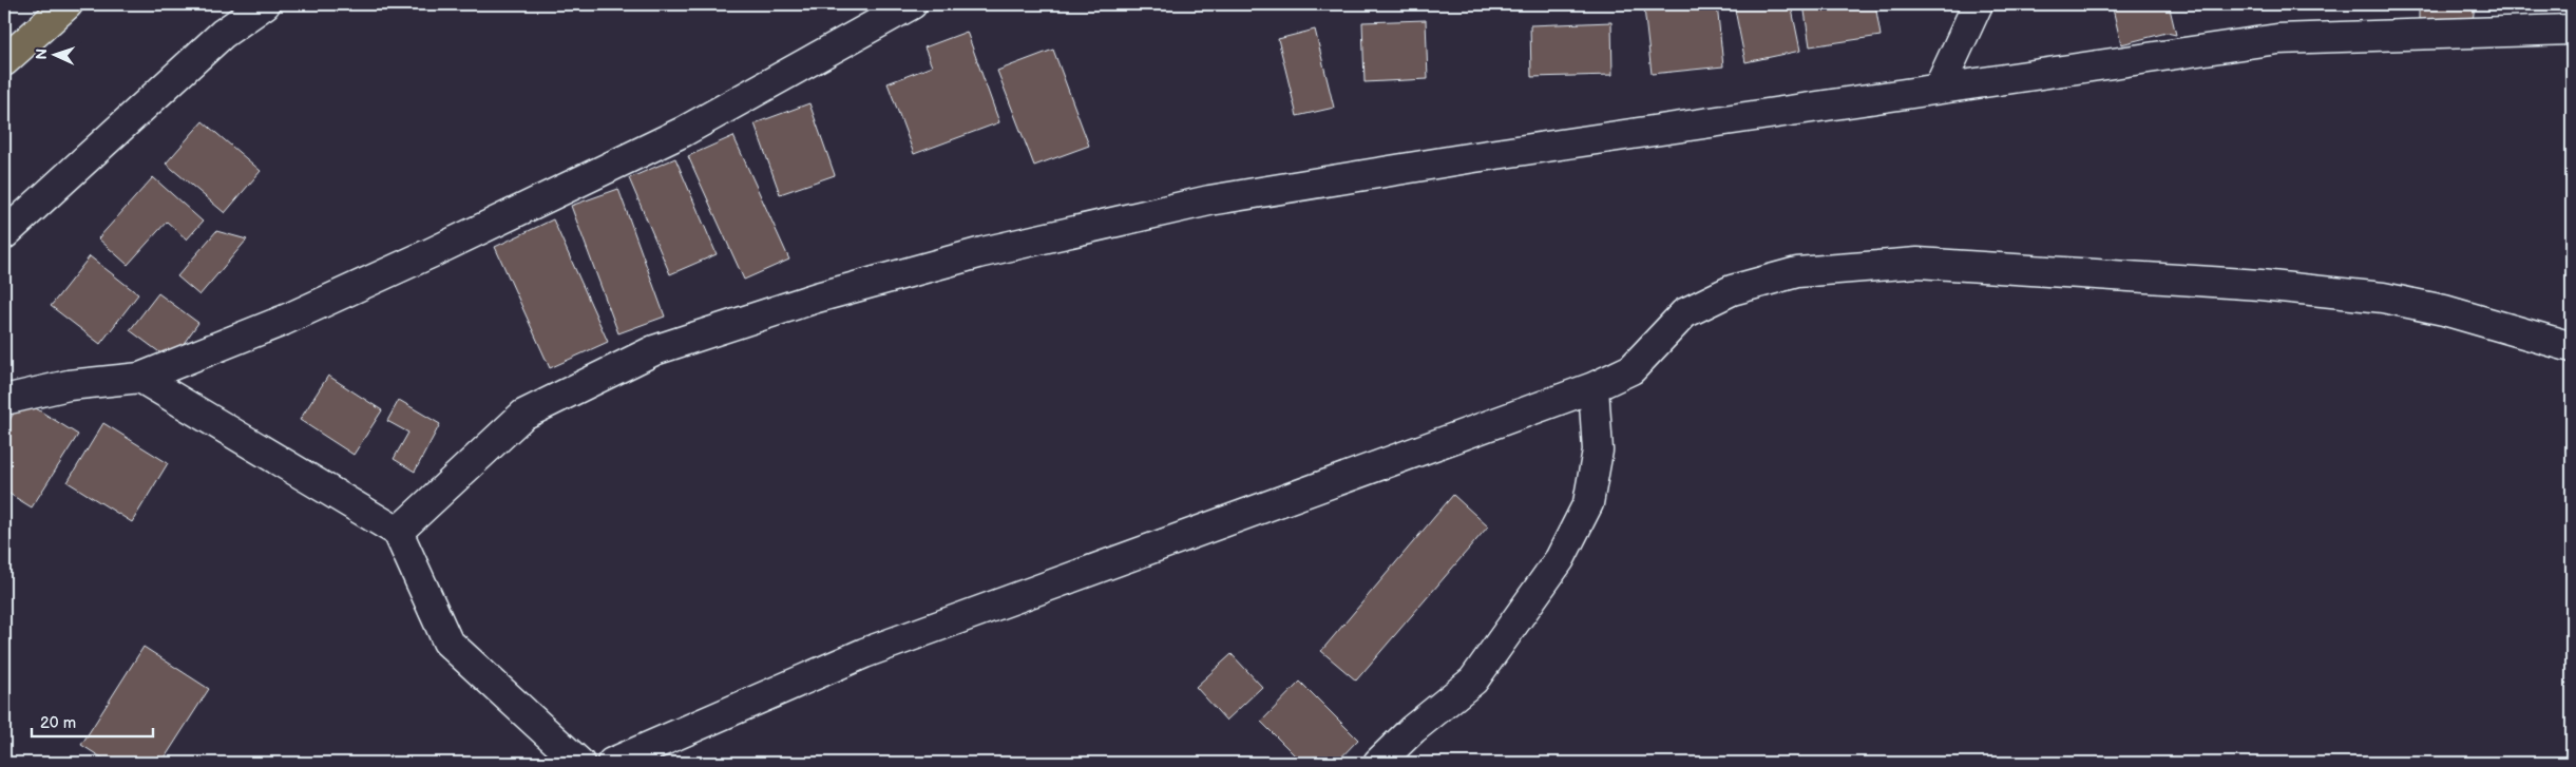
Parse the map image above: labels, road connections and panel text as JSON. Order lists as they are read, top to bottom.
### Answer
{
  "scale_bar": "20 m",
  "north": "left"
}
